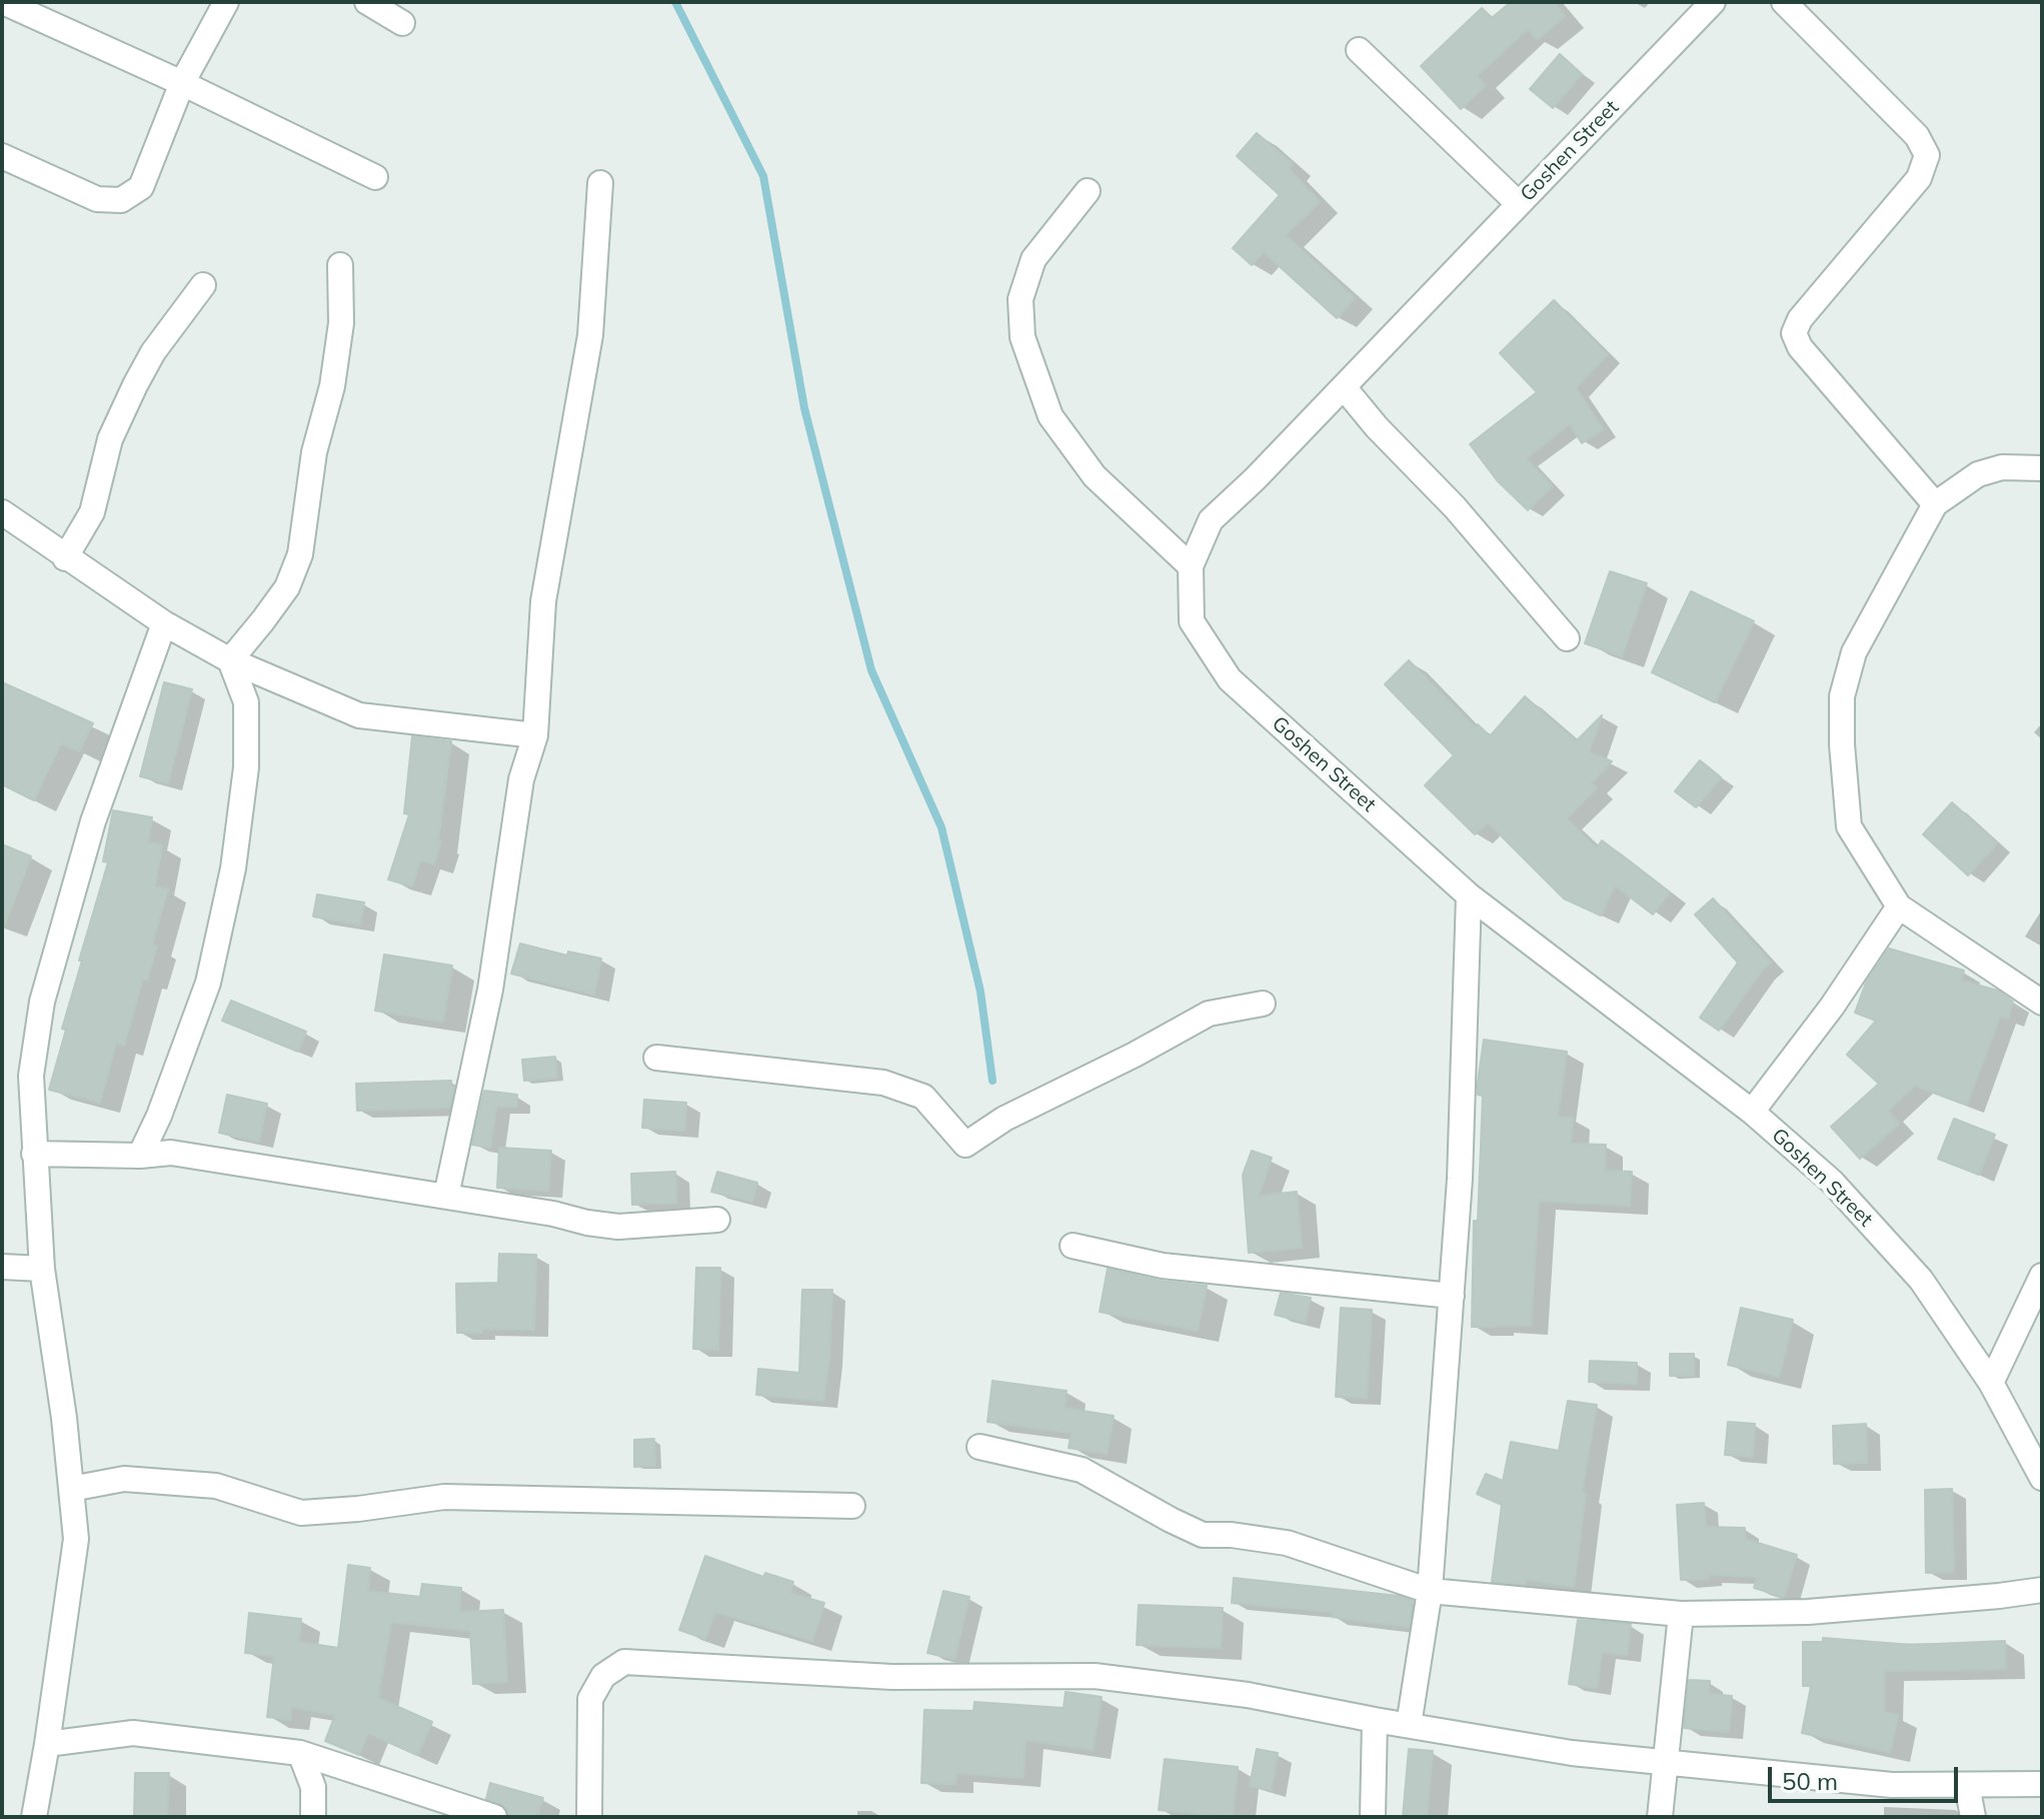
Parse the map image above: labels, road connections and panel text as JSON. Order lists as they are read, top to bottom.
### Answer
{
  "streets": {
    "street": ["Goshen Street"]
  },
  "scale_bar": "50 m"
}
